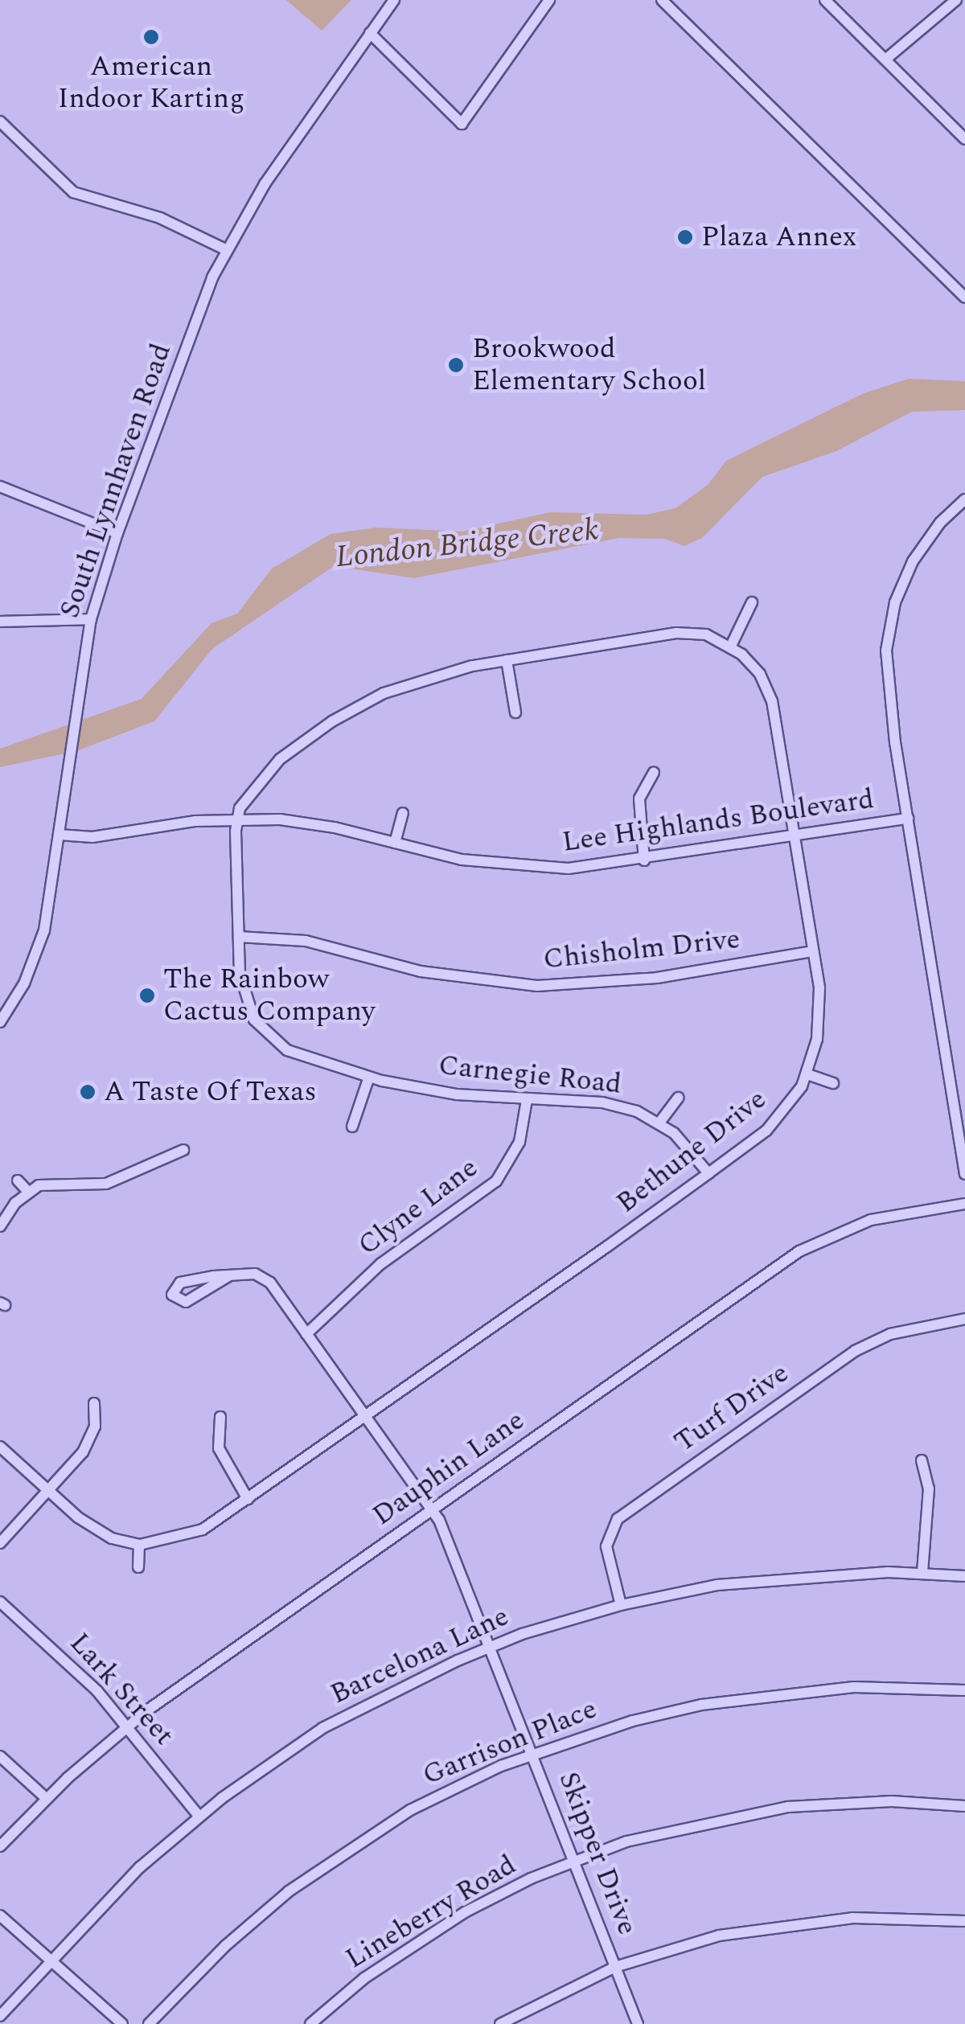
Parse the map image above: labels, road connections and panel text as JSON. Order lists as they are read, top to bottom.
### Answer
{
  "streets": {
    "street": [
      "South Lynnhaven Road",
      "Lee Highlands Boulevard",
      "Chisholm Drive",
      "Carnegie Road",
      "Bethune Drive",
      "Clyne Lane",
      "Turf Drive",
      "Dauphin Lane",
      "Barcelona Lane",
      "Lark Street",
      "Garrison Place",
      "Skipper Drive",
      "Lineberry Road"
    ]
  },
  "crossings": [
    ["South Lynnhaven Road", "Lee Highlands Boulevard"],
    ["Lee Highlands Boulevard", "Carnegie Road"],
    ["Lee Highlands Boulevard", "Bethune Drive"],
    ["Chisholm Drive", "Carnegie Road"],
    ["Chisholm Drive", "Bethune Drive"],
    ["Carnegie Road", "Bethune Drive"],
    ["Carnegie Road", "Clyne Lane"],
    ["Bethune Drive", "Skipper Drive"],
    ["Clyne Lane", "Skipper Drive"],
    ["Turf Drive", "Barcelona Lane"],
    ["Dauphin Lane", "Lark Street"],
    ["Dauphin Lane", "Skipper Drive"],
    ["Barcelona Lane", "Lark Street"],
    ["Barcelona Lane", "Skipper Drive"],
    ["Garrison Place", "Skipper Drive"],
    ["Skipper Drive", "Lineberry Road"]
  ],
  "water": ["London Bridge Creek"],
  "places": [
    "American Indoor Karting",
    "Plaza Annex",
    "Brookwood Elementary School",
    "The Rainbow Cactus Company",
    "A Taste Of Texas"
  ]
}
